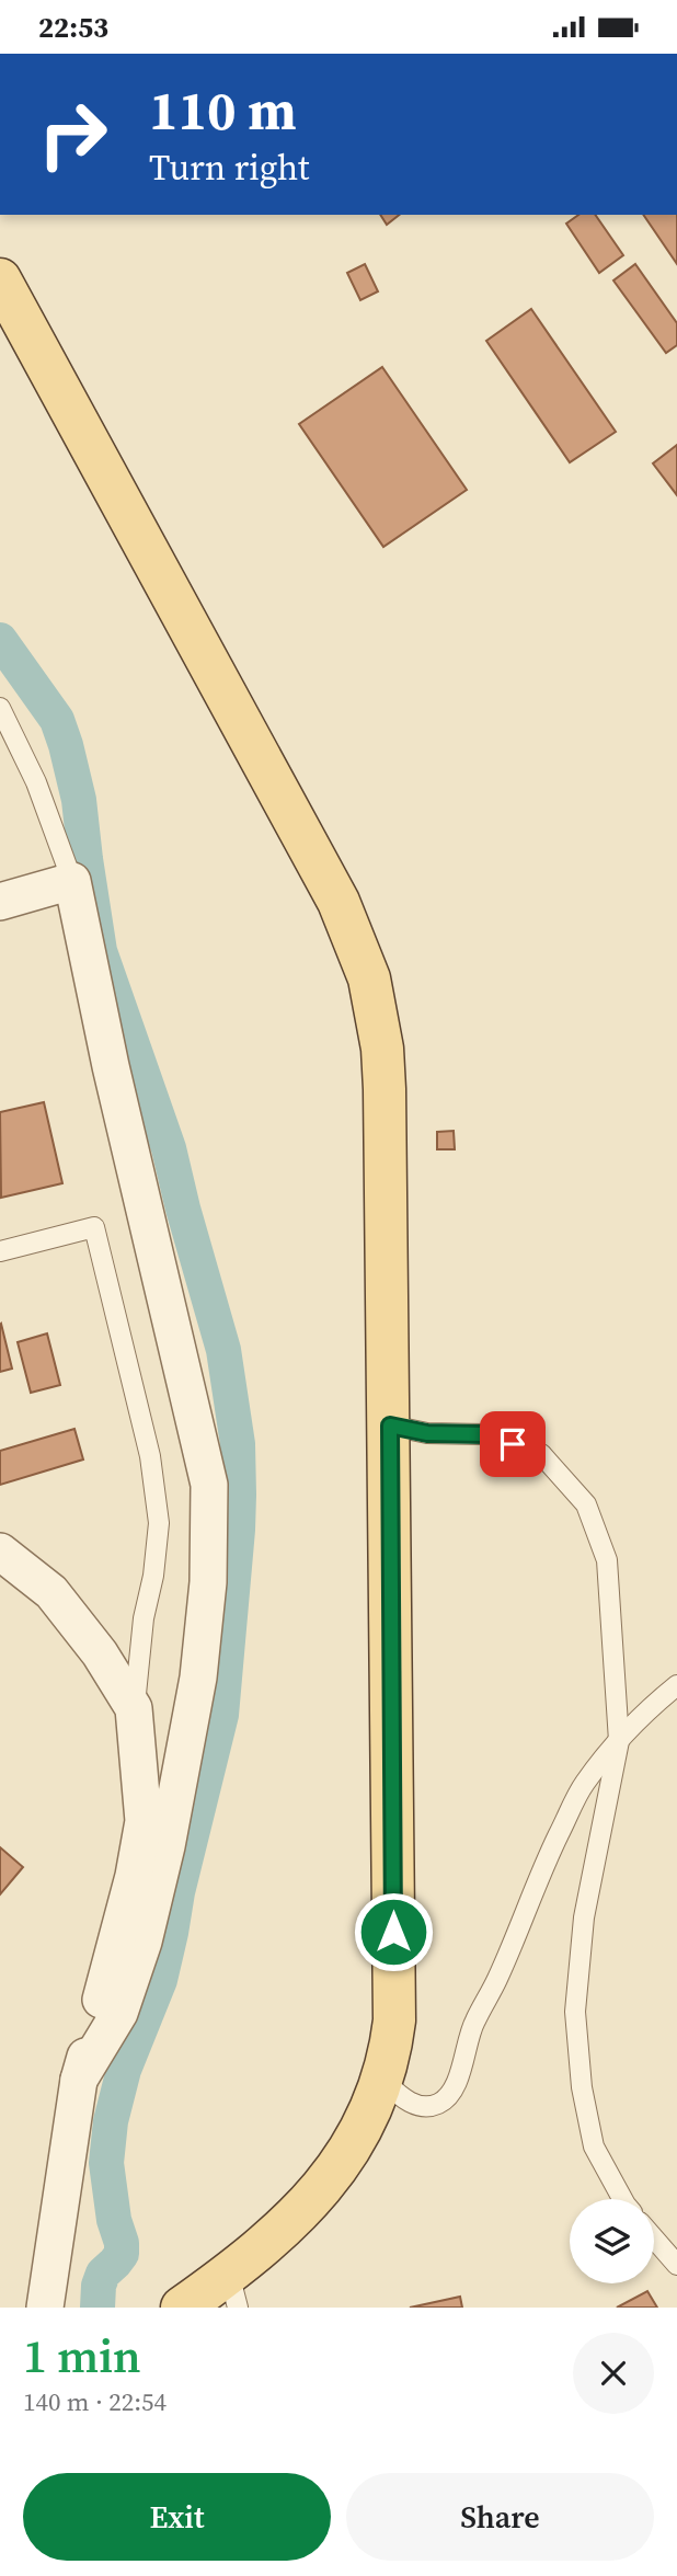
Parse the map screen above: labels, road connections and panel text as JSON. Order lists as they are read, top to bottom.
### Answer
{
  "page": {
    "status": "22:53",
    "turn": ["110 m", "Turn right"],
    "heading": ["1 min", "140 m · 22:54"],
    "buttons": ["Exit", "Share"]
  }
}
